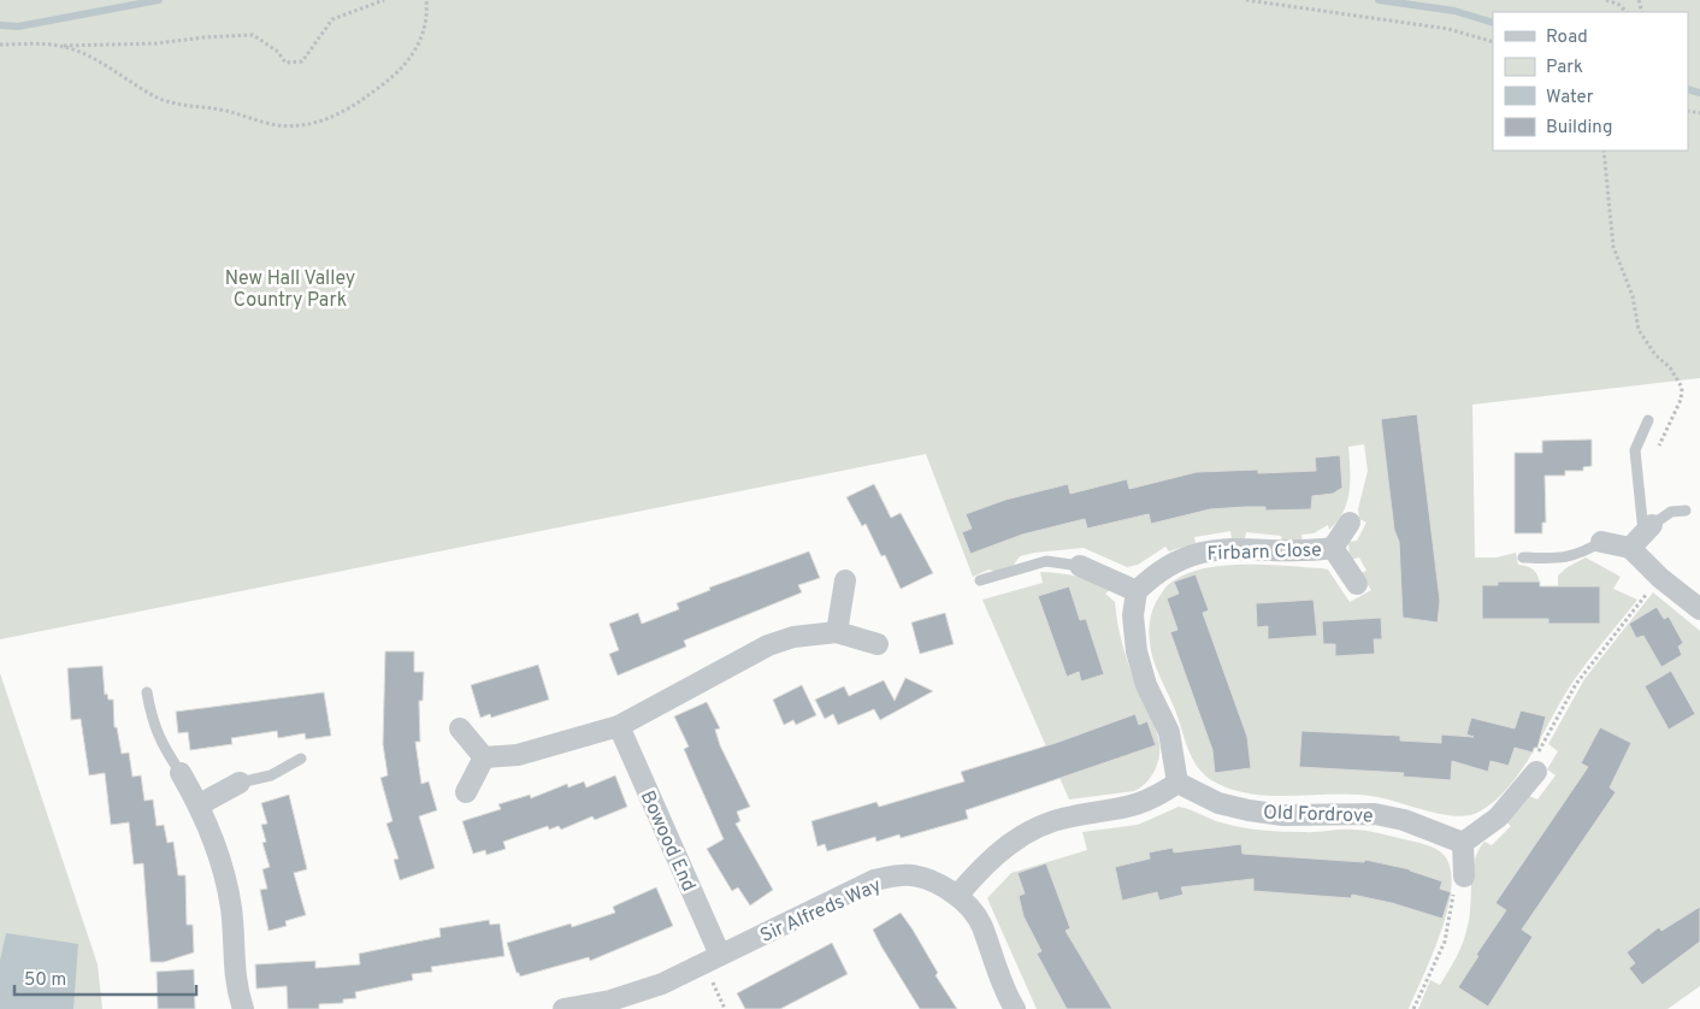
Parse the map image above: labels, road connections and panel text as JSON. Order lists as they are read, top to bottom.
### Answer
{
  "streets": {
    "street": [
      "Firbarn Close",
      "Old Fordrove",
      "Bowood End",
      "Sir Alfreds Way"
    ]
  },
  "crossings": [
    ["Bowood End", "Sir Alfreds Way"]
  ],
  "parks": ["New Hall Valley Country Park"],
  "legend": [
    "Road",
    "Park",
    "Water",
    "Building"
  ],
  "scale_bar": "50 m"
}
